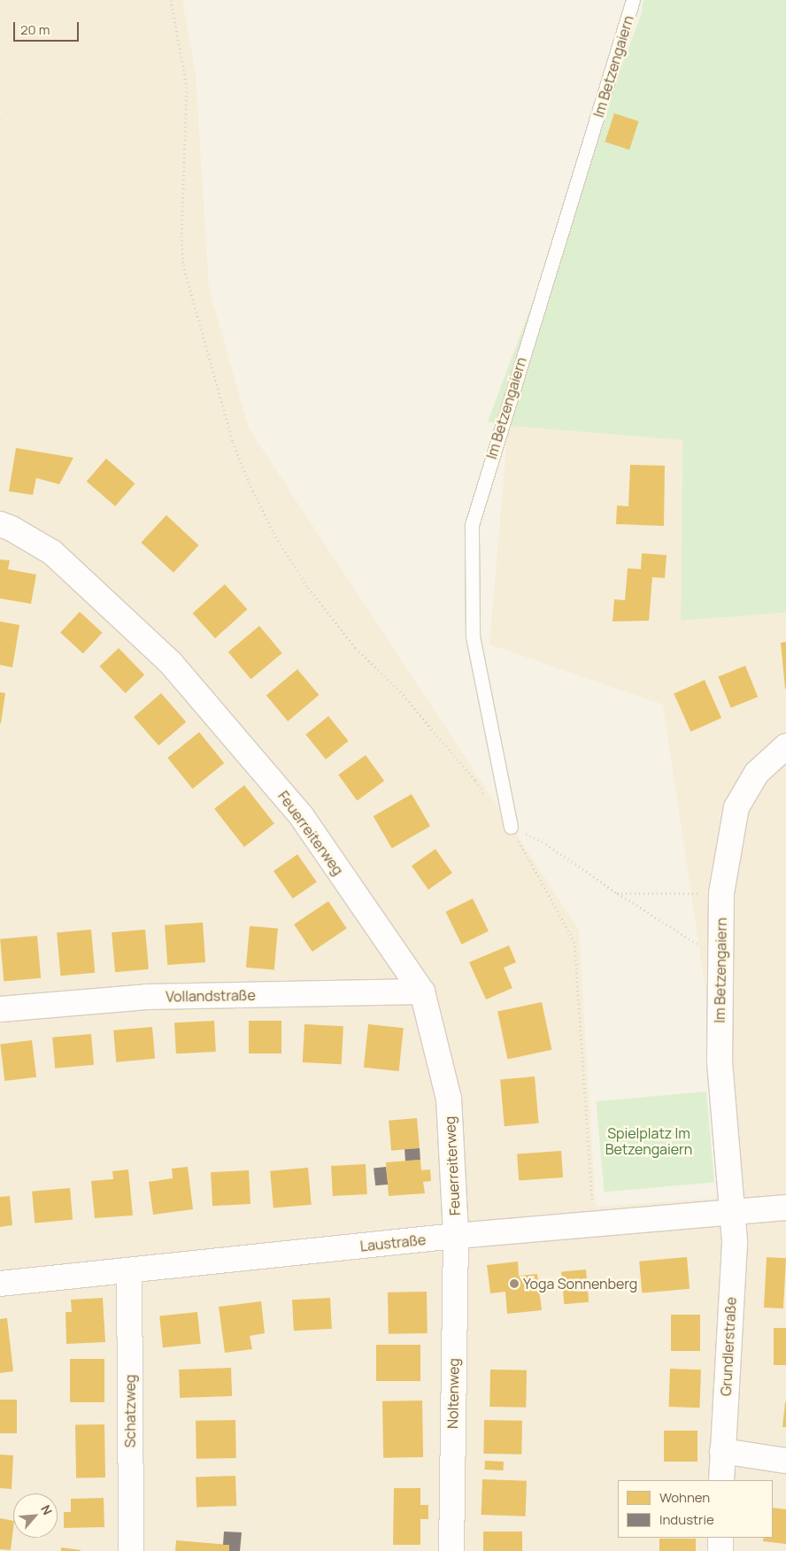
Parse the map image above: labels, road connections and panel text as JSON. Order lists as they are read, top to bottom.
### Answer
{
  "streets": {
    "street": [
      "Im Betzengaiern",
      "Feuerreiterweg",
      "Vollandstraße",
      "Laustraße",
      "Grundlerstraße",
      "Noltenweg",
      "Schatzweg"
    ]
  },
  "crossings": [
    ["Im Betzengaiern", "Laustraße"],
    ["Im Betzengaiern", "Grundlerstraße"],
    ["Feuerreiterweg", "Vollandstraße"],
    ["Feuerreiterweg", "Laustraße"],
    ["Feuerreiterweg", "Noltenweg"],
    ["Laustraße", "Grundlerstraße"],
    ["Laustraße", "Noltenweg"],
    ["Laustraße", "Schatzweg"]
  ],
  "parks": ["Spielplatz Im Betzengaiern"],
  "places": ["Yoga Sonnenberg"],
  "legend": ["Wohnen", "Industrie"],
  "scale_bar": "20 m",
  "north": "top right"
}
